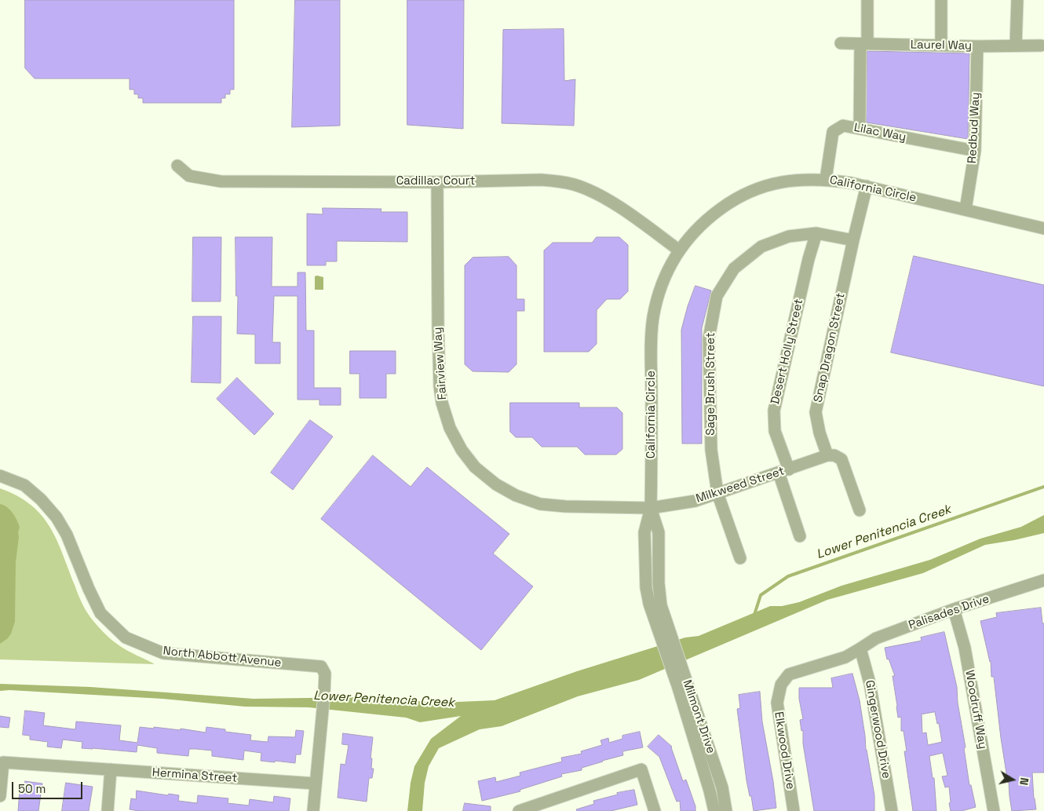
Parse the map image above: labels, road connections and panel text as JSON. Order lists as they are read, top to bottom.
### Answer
{
  "streets": {
    "street": [
      "Laurel Way",
      "Redbud Way",
      "Lilac Way",
      "Cadillac Court",
      "California Circle",
      "Snap Dragon Street",
      "Desert Holly Street",
      "Fairview Way",
      "Sage Brush Street",
      "Milkweed Street",
      "Palisades Drive",
      "North Abbott Avenue",
      "Woodruff Way",
      "Milmont Drive",
      "Gingerwood Drive",
      "Elkwood Drive",
      "Hermina Street"
    ]
  },
  "crossings": [
    ["Laurel Way", "Redbud Way"],
    ["Redbud Way", "Lilac Way"],
    ["Redbud Way", "California Circle"],
    ["Lilac Way", "California Circle"],
    ["Cadillac Court", "California Circle"],
    ["Cadillac Court", "Fairview Way"],
    ["California Circle", "Snap Dragon Street"],
    ["California Circle", "Fairview Way"],
    ["California Circle", "Milkweed Street"],
    ["California Circle", "Milmont Drive"],
    ["Snap Dragon Street", "Sage Brush Street"],
    ["Snap Dragon Street", "Milkweed Street"],
    ["Desert Holly Street", "Sage Brush Street"],
    ["Desert Holly Street", "Milkweed Street"],
    ["Fairview Way", "Milkweed Street"],
    ["Sage Brush Street", "Milkweed Street"],
    ["Palisades Drive", "Woodruff Way"],
    ["Palisades Drive", "Gingerwood Drive"],
    ["Palisades Drive", "Elkwood Drive"],
    ["North Abbott Avenue", "Hermina Street"],
    ["Gingerwood Drive", "Elkwood Drive"]
  ],
  "water": ["Lower Penitencia Creek"],
  "scale_bar": "50 m",
  "north": "right"
}
